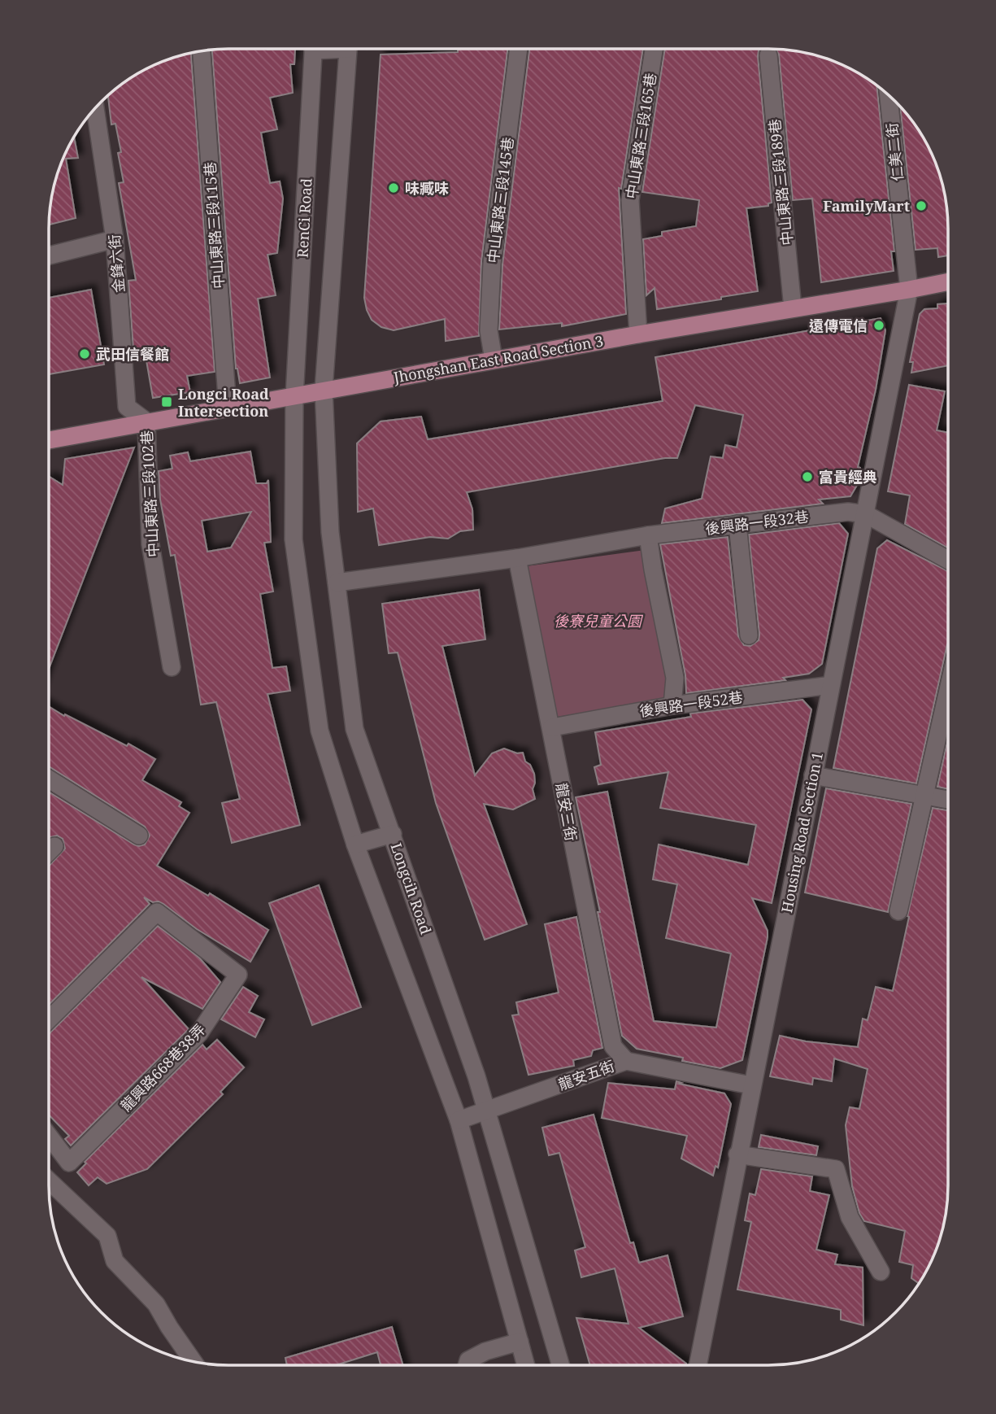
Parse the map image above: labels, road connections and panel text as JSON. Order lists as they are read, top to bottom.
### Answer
{
  "streets": {
    "main road": ["Jhongshan East Road Section 3"],
    "street": [
      "中山東路三段165巷",
      "仁美二街",
      "中山東路三段189巷",
      "中山東路三段145巷",
      "RenCi Road",
      "中山東路三段115巷",
      "金鋒六街",
      "中山東路三段102巷",
      "後興路一段32巷",
      "後興路一段52巷",
      "龍安三街",
      "Housing Road Section 1",
      "Longcih Road",
      "龍興路668巷38弄",
      "龍安五街"
    ]
  },
  "crossings": [
    ["中山東路三段165巷", "Jhongshan East Road Section 3"],
    ["仁美二街", "Jhongshan East Road Section 3"],
    ["仁美二街", "Housing Road Section 1"],
    ["中山東路三段189巷", "Jhongshan East Road Section 3"],
    ["中山東路三段145巷", "Jhongshan East Road Section 3"],
    ["RenCi Road", "Jhongshan East Road Section 3"],
    ["中山東路三段115巷", "Jhongshan East Road Section 3"],
    ["金鋒六街", "Jhongshan East Road Section 3"],
    ["金鋒六街", "中山東路三段102巷"],
    ["Jhongshan East Road Section 3", "中山東路三段102巷"],
    ["Jhongshan East Road Section 3", "Housing Road Section 1"],
    ["Jhongshan East Road Section 3", "Longcih Road"],
    ["後興路一段32巷", "龍安三街"],
    ["後興路一段32巷", "Housing Road Section 1"],
    ["後興路一段32巷", "Longcih Road"],
    ["後興路一段52巷", "龍安三街"],
    ["後興路一段52巷", "Housing Road Section 1"],
    ["龍安三街", "龍安五街"],
    ["Housing Road Section 1", "龍安五街"],
    ["Longcih Road", "龍安五街"]
  ],
  "parks": ["後寮兒童公園"],
  "places": {
    "other": [
      "味臧味",
      "FamilyMart",
      "遠傳電信",
      "武田信餐館",
      "富貴經典"
    ],
    "transit": ["Longci Road Intersection"]
  }
}
